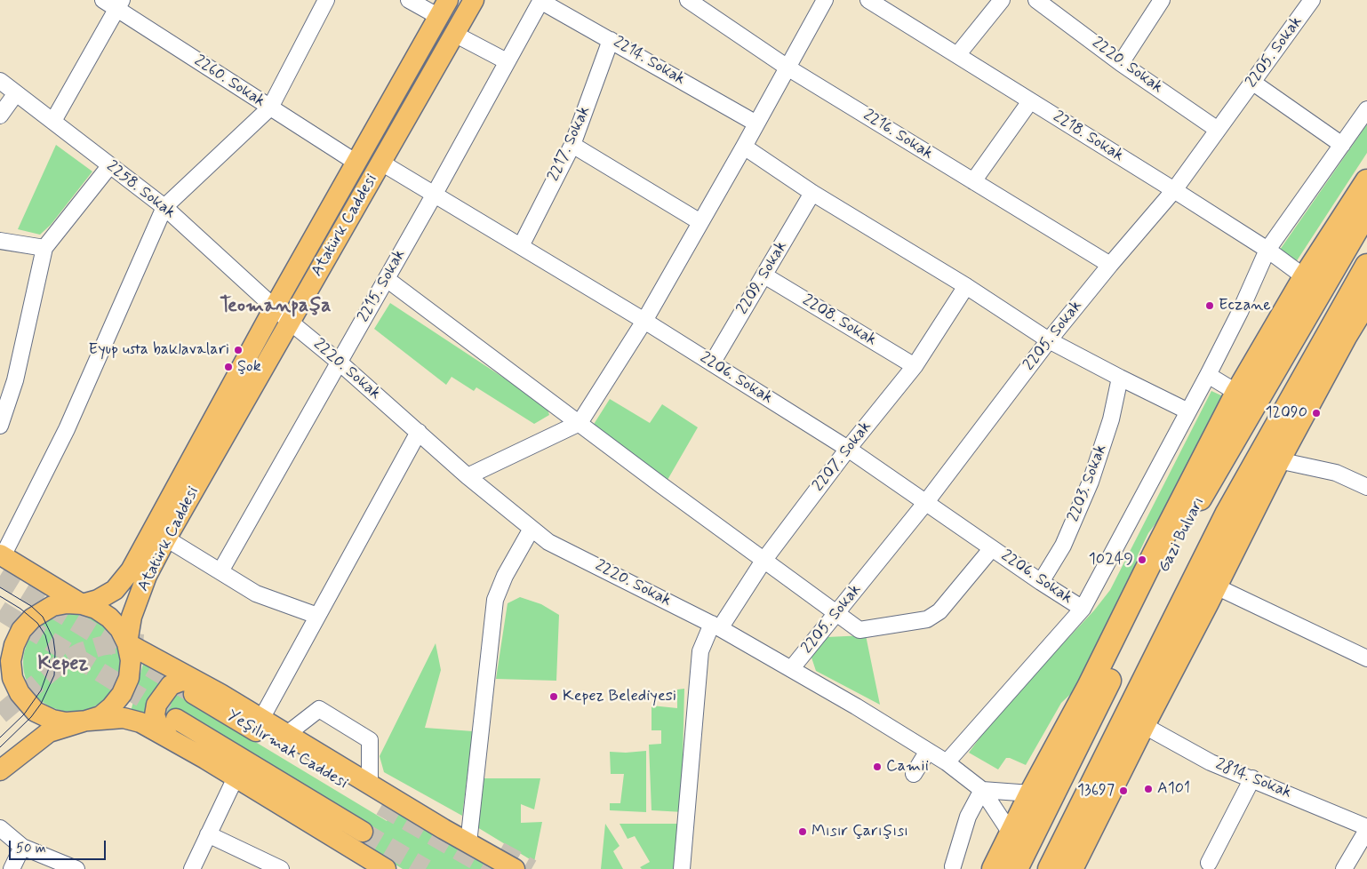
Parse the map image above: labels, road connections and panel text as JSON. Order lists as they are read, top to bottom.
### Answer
{
  "streets": {
    "highway": ["Gazi Bulvarı"],
    "main road": ["Atatürk Caddesi", "Yeşilırmak Caddesi"],
    "street": [
      "2205. Sokak",
      "2214. Sokak",
      "2220. Sokak",
      "2260. Sokak",
      "2216. Sokak",
      "2218. Sokak",
      "2217. Sokak",
      "2258. Sokak",
      "2209. Sokak",
      "2215. Sokak",
      "2208. Sokak",
      "2206. Sokak",
      "2207. Sokak",
      "2203. Sokak",
      "2814. Sokak"
    ]
  },
  "crossings": [
    ["2205. Sokak", "2220. Sokak"],
    ["2205. Sokak", "2216. Sokak"],
    ["2205. Sokak", "2218. Sokak"],
    ["2205. Sokak", "2206. Sokak"],
    ["2214. Sokak", "2217. Sokak"],
    ["2214. Sokak", "2215. Sokak"],
    ["2220. Sokak", "2258. Sokak"],
    ["2220. Sokak", "Atatürk Caddesi"],
    ["2220. Sokak", "2215. Sokak"],
    ["2220. Sokak", "2207. Sokak"],
    ["2260. Sokak", "Atatürk Caddesi"],
    ["2217. Sokak", "2206. Sokak"],
    ["2258. Sokak", "Atatürk Caddesi"],
    ["Atatürk Caddesi", "2206. Sokak"],
    ["2209. Sokak", "2208. Sokak"],
    ["2209. Sokak", "2206. Sokak"],
    ["2215. Sokak", "2206. Sokak"],
    ["2208. Sokak", "2207. Sokak"],
    ["2206. Sokak", "2207. Sokak"],
    ["2206. Sokak", "2203. Sokak"]
  ],
  "districts": ["Teomanpaşa", "Kepez"],
  "places": [
    "Eczane",
    "Eyup usta baklavalari",
    "Şok",
    "12090",
    "10249",
    "Kepez Belediyesi",
    "Camii",
    "A101",
    "13697",
    "Mısır Çarışısı"
  ],
  "scale_bar": "50 m"
}
